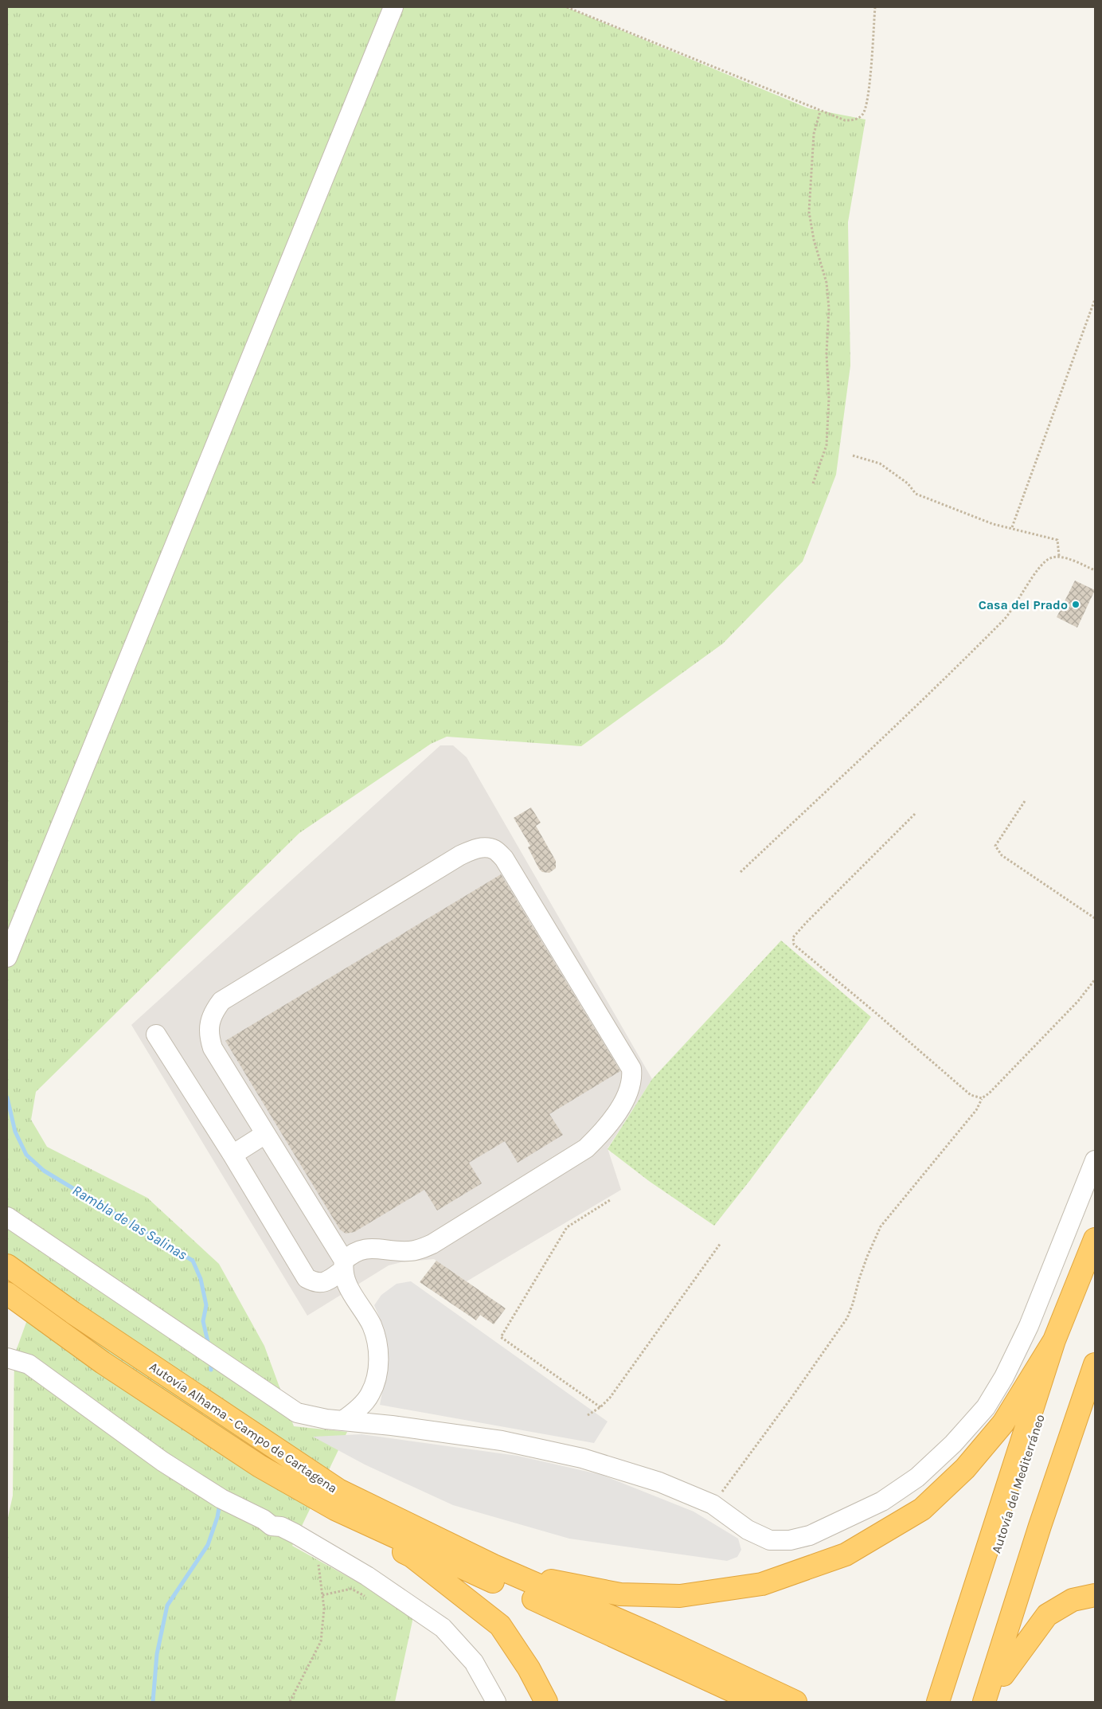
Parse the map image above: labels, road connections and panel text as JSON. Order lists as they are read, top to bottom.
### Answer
{
  "streets": {
    "highway": ["Autovía Alhama - Campo de Cartagena", "Autovía del Mediterráneo"]
  },
  "water": ["Rambla de las Salinas"],
  "places": ["Casa del Prado"]
}
